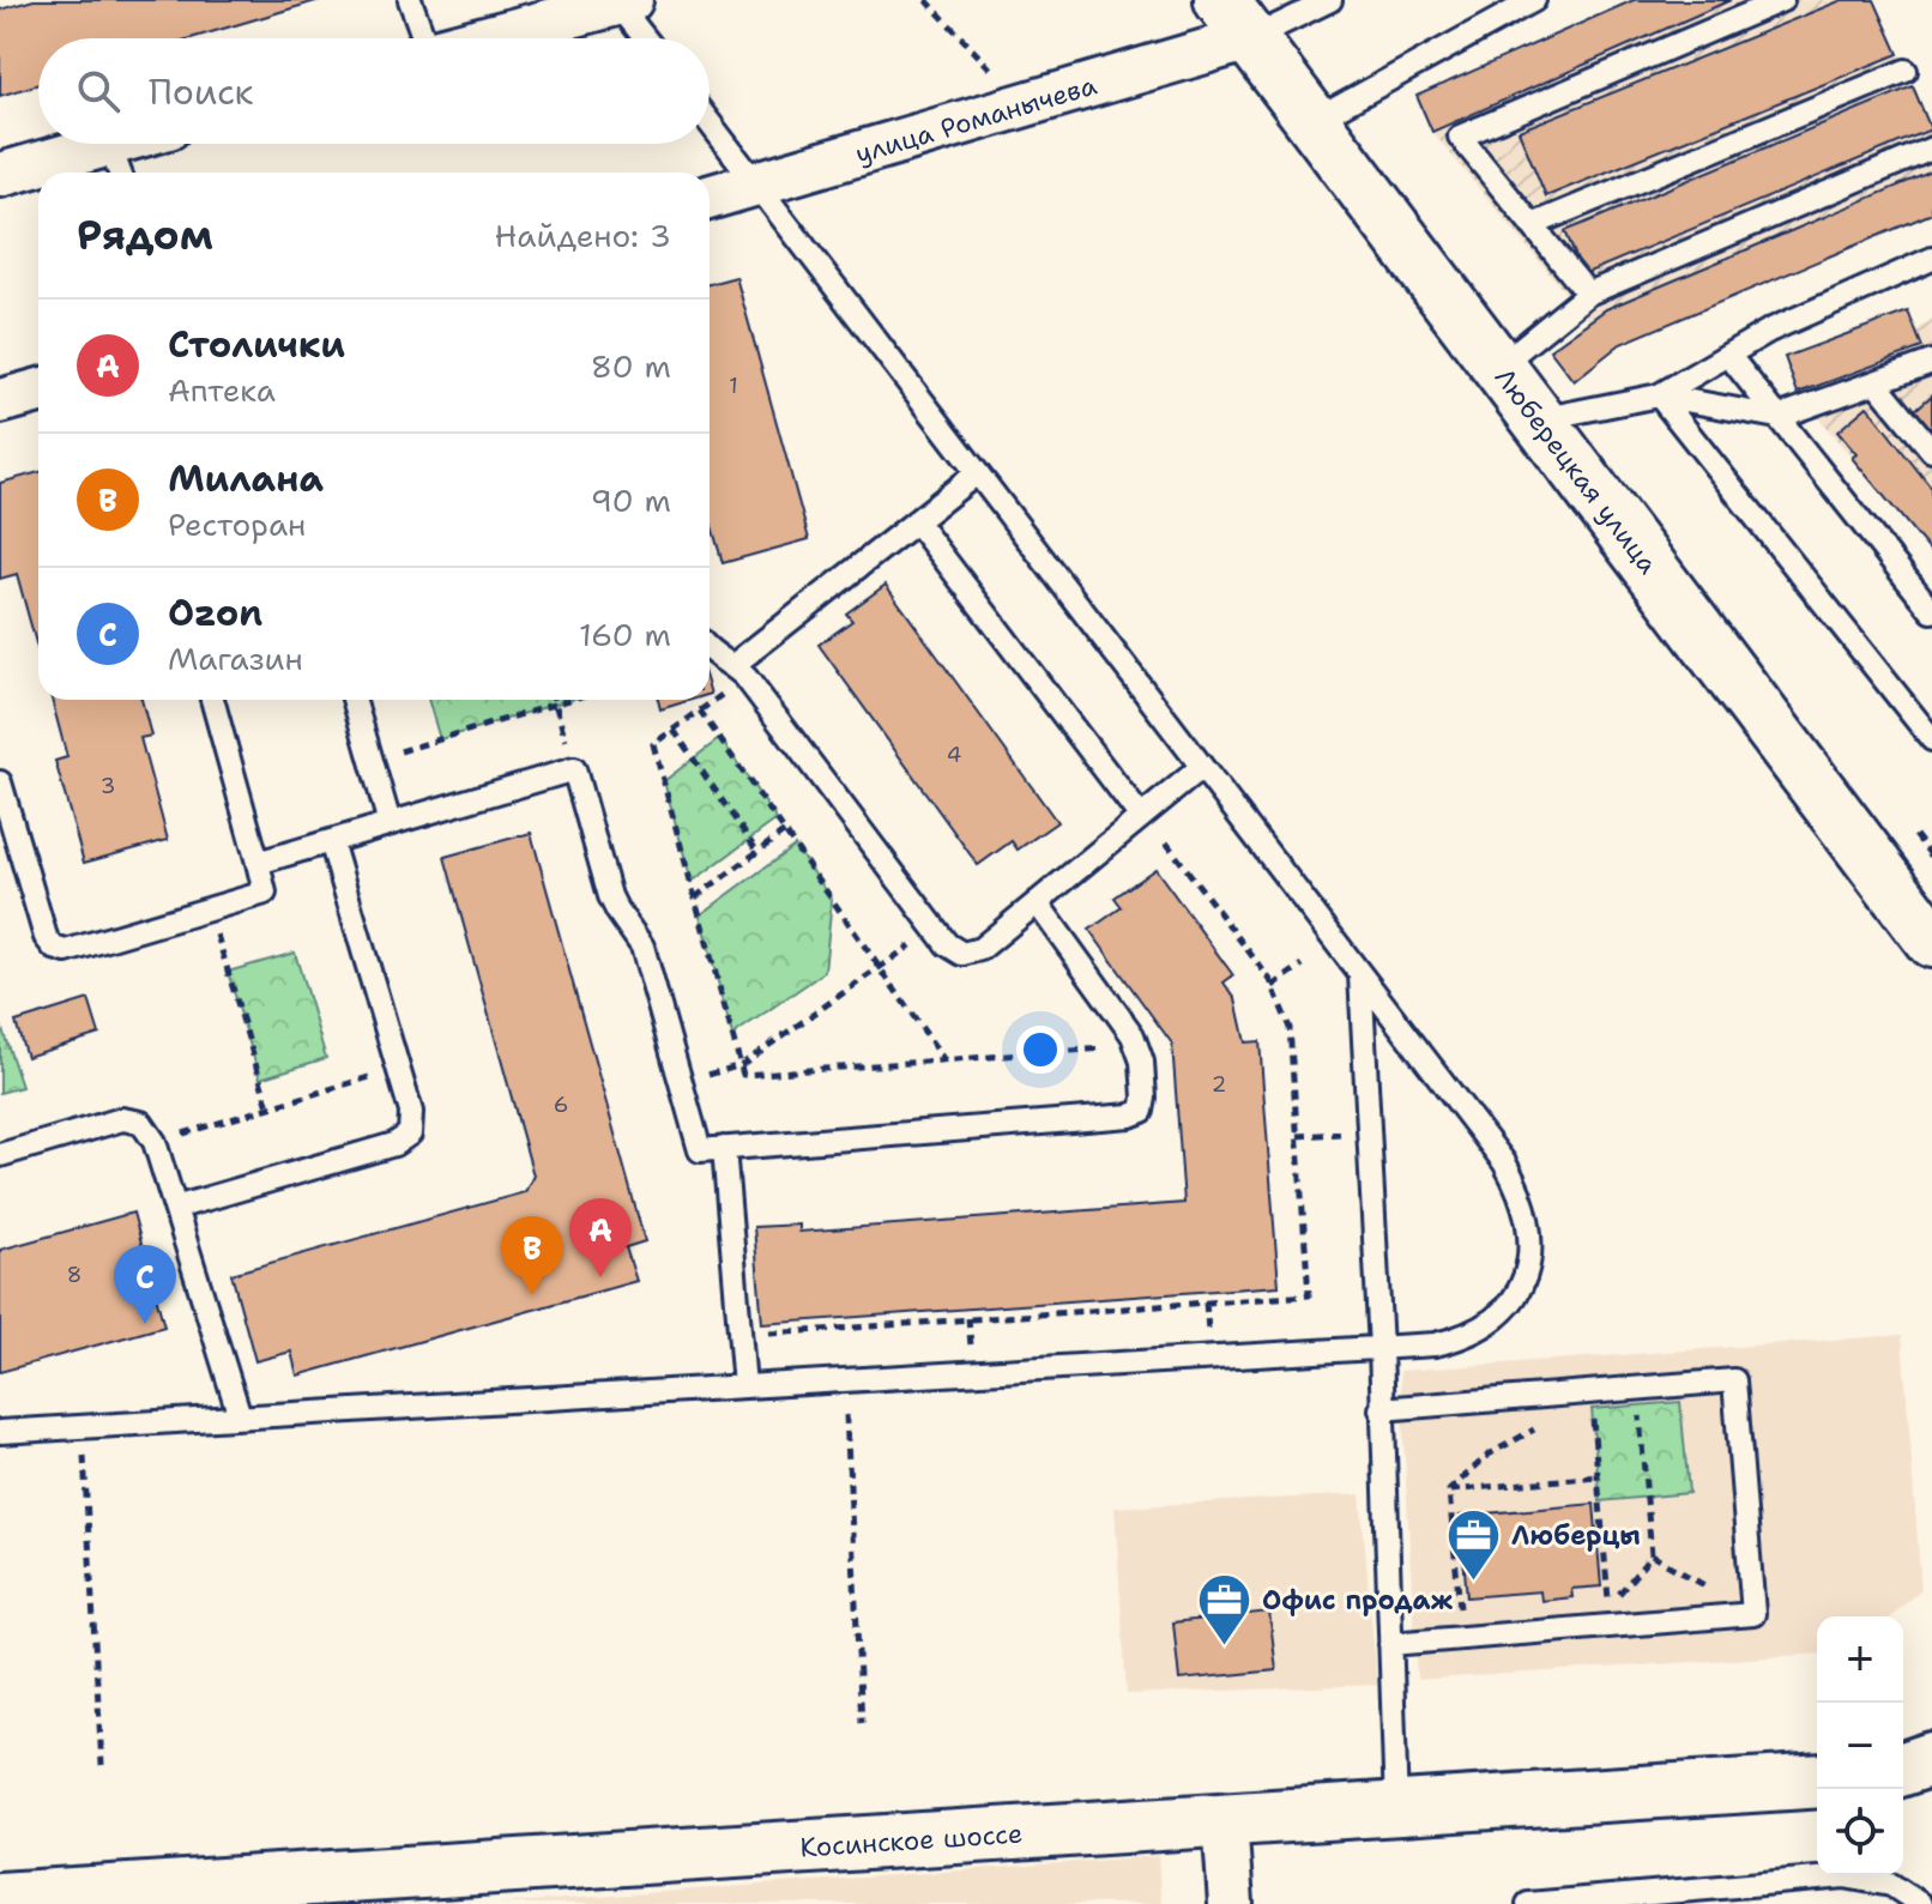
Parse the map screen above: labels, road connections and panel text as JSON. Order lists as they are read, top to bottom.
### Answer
{
  "streets": {
    "main road": ["Люберецкая улица", "Косинское шоссе"],
    "street": ["улица Романычева"]
  },
  "crossings": [
    ["улица Романычева", "Люберецкая улица"]
  ],
  "places": {
    "office": ["Люберцы", "Офис продаж"]
  },
  "house_numbers": [
    "1",
    "4",
    "3",
    "2",
    "6",
    "8"
  ],
  "page": {
    "search": "Поиск",
    "heading": ["Рядом", "Найдено: 3"],
    "list": [
      {
        "mark": "A",
        "name": "Столички",
        "note": "Аптека",
        "value": "80 m"
      },
      {
        "mark": "B",
        "name": "Милана",
        "note": "Ресторан",
        "value": "90 m"
      },
      {
        "mark": "C",
        "name": "Ozon",
        "note": "Магазин",
        "value": "160 m"
      }
    ],
    "pins": ["A", "B", "C"],
    "map_buttons": ["+", "−"]
  }
}
